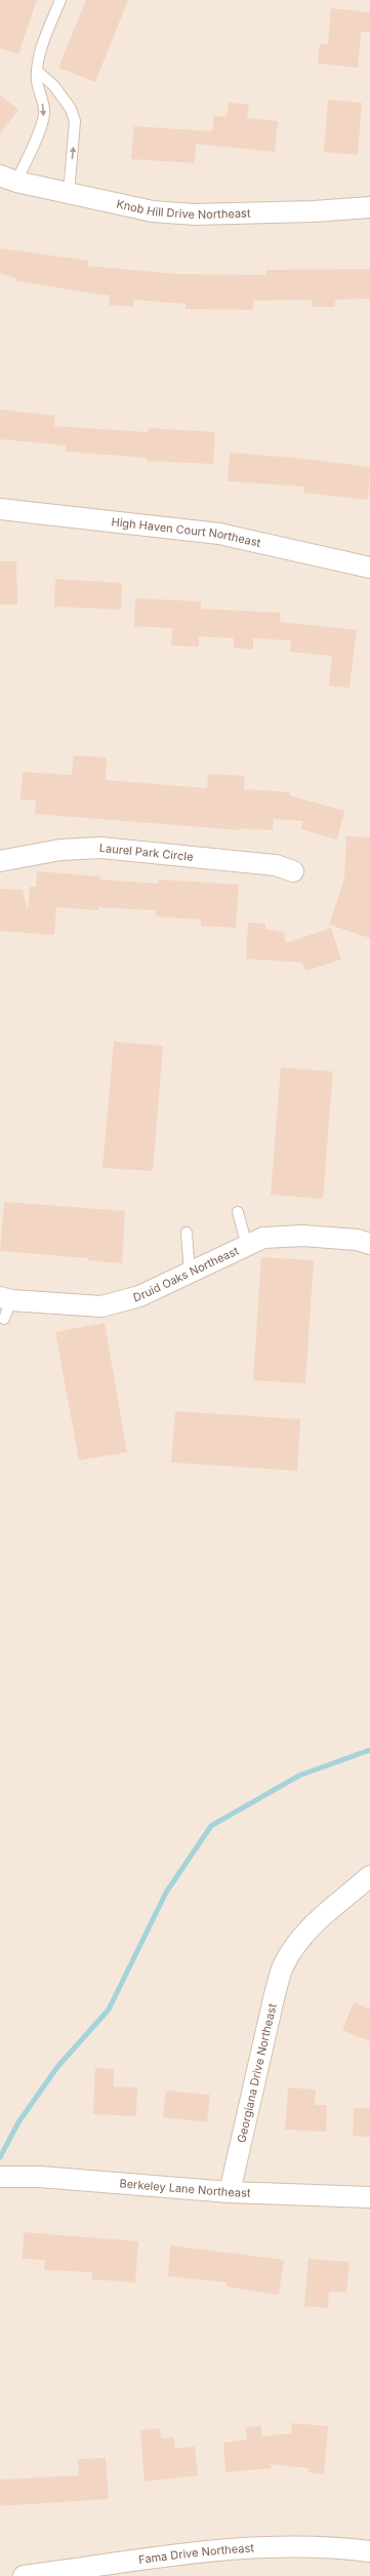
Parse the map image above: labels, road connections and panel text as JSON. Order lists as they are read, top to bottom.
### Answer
{
  "streets": {
    "street": [
      "Knob Hill Drive Northeast",
      "High Haven Court Northeast",
      "Laurel Park Circle",
      "Druid Oaks Northeast",
      "Georgiana Drive Northeast",
      "Berkeley Lane Northeast",
      "Fama Drive Northeast"
    ]
  },
  "crossings": [
    ["Georgiana Drive Northeast", "Berkeley Lane Northeast"]
  ]
}
